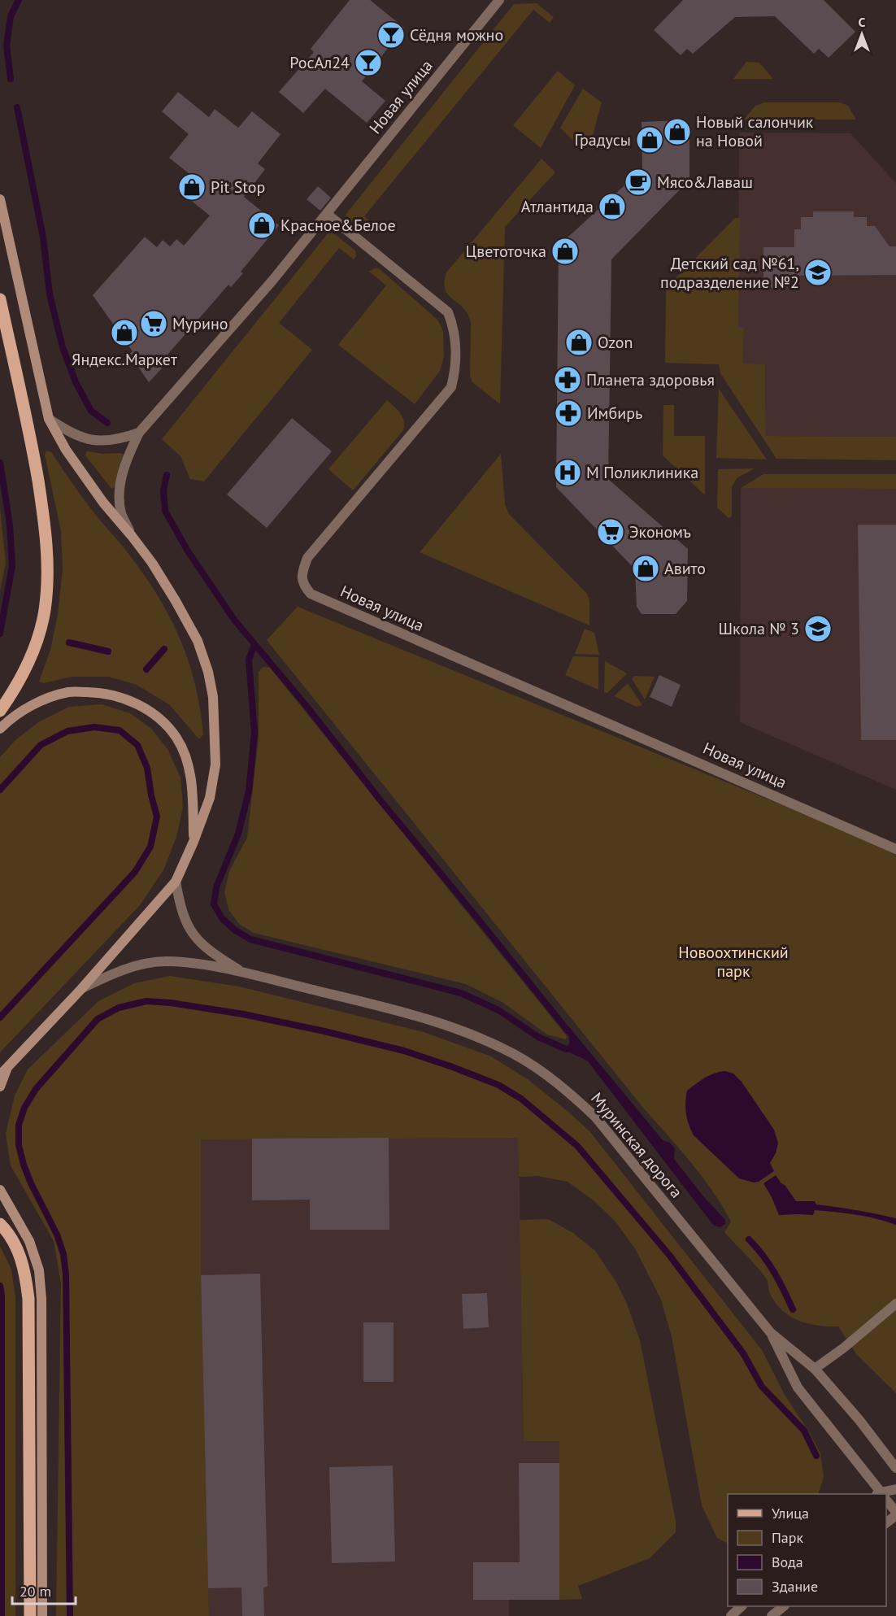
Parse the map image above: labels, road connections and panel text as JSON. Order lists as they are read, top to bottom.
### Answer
{
  "streets": {
    "street": ["Новая улица", "Муринская дорога"]
  },
  "parks": ["Новоохтинский парк"],
  "places": {
    "bar": ["Сёдня можно", "РосАл24"],
    "shop": [
      "Новый салончик на Новой",
      "Градусы",
      "Pit Stop",
      "Атлантида",
      "Красное&Белое",
      "Цветоточка",
      "Яндекс.Маркет",
      "Ozon",
      "Авито"
    ],
    "cafe": ["Мясо&Лаваш"],
    "school or university": ["Детский сад №61, подразделение №2", "Школа № 3"],
    "supermarket": ["Мурино", "Экономъ"],
    "pharmacy": ["Планета здоровья", "Имбирь"],
    "hospital": ["М Поликлиника"]
  },
  "legend": [
    "Улица",
    "Парк",
    "Вода",
    "Здание"
  ],
  "scale_bar": "20 m",
  "north": "top"
}
